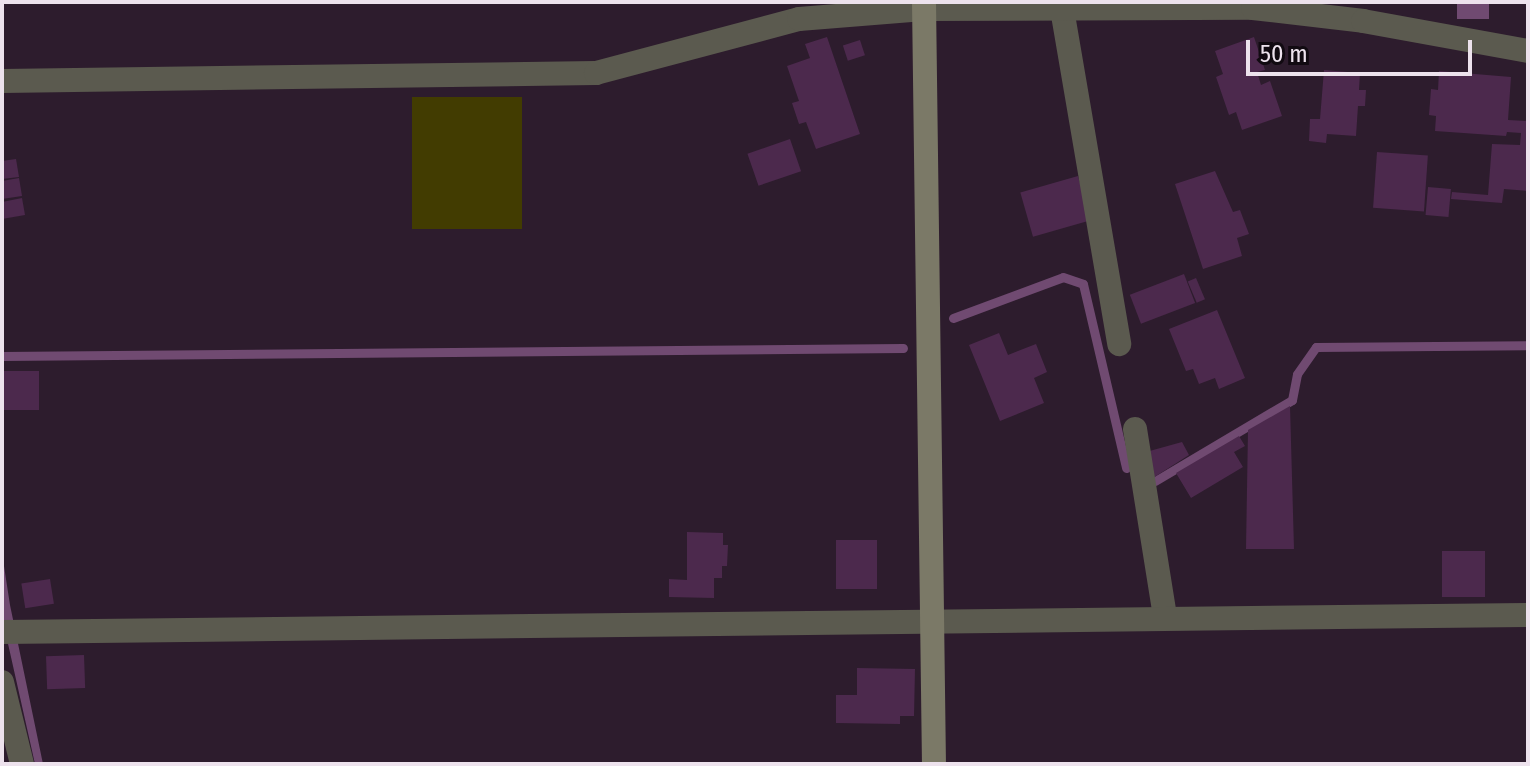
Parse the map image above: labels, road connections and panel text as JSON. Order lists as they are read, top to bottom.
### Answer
{
  "scale_bar": "50 m"
}
